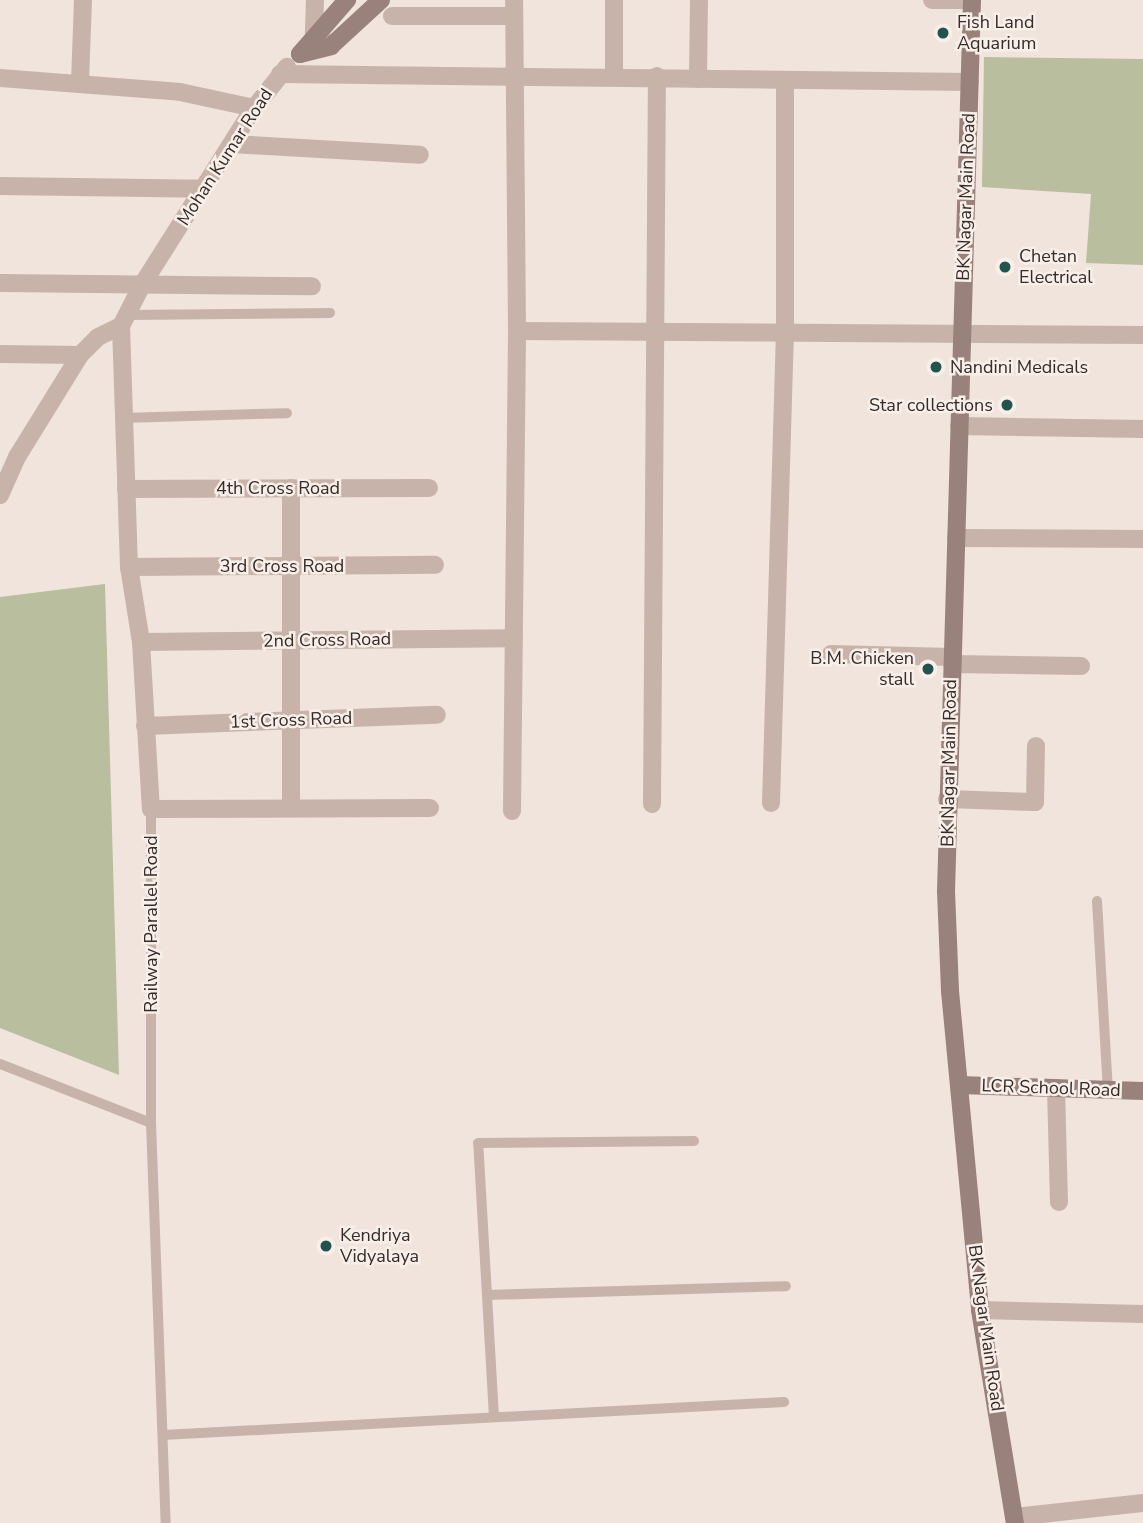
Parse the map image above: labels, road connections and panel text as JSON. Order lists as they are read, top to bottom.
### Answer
{
  "streets": {
    "street": [
      "Mohan Kumar Road",
      "BK Nagar Main Road",
      "4th Cross Road",
      "3rd Cross Road",
      "2nd Cross Road",
      "1st Cross Road",
      "Railway Parallel Road",
      "LCR School Road"
    ]
  },
  "crossings": [
    ["Mohan Kumar Road", "Railway Parallel Road"],
    ["BK Nagar Main Road", "LCR School Road"],
    ["4th Cross Road", "Railway Parallel Road"],
    ["3rd Cross Road", "Railway Parallel Road"],
    ["2nd Cross Road", "Railway Parallel Road"],
    ["1st Cross Road", "Railway Parallel Road"]
  ],
  "places": [
    "Fish Land Aquarium",
    "Chetan Electrical",
    "Nandini Medicals",
    "Star collections",
    "B.M. Chicken stall",
    "Kendriya Vidyalaya"
  ]
}
